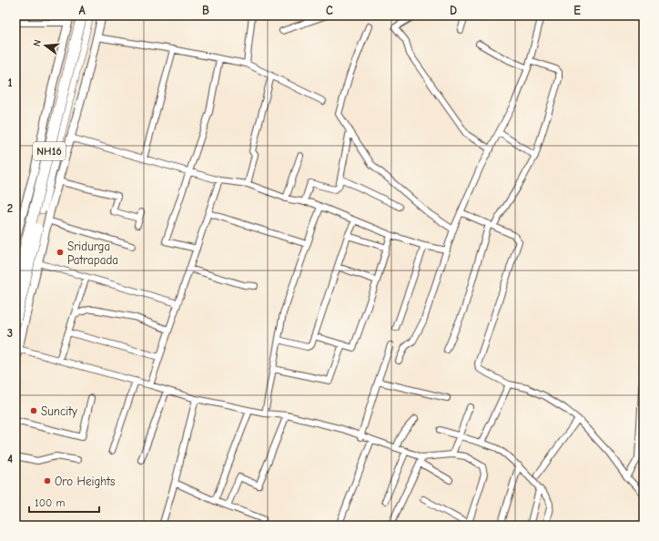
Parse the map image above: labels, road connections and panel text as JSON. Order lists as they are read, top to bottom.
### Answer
{
  "streets": {
    "highway": ["NH16"]
  },
  "places": ["Sridurga Patrapada", "Suncity", "Oro Heights"],
  "scale_bar": "100 m",
  "north": "left",
  "grid": {
    "columns": [
      "A",
      "B",
      "C",
      "D",
      "E"
    ],
    "rows": [
      "1",
      "2",
      "3",
      "4"
    ]
  }
}
